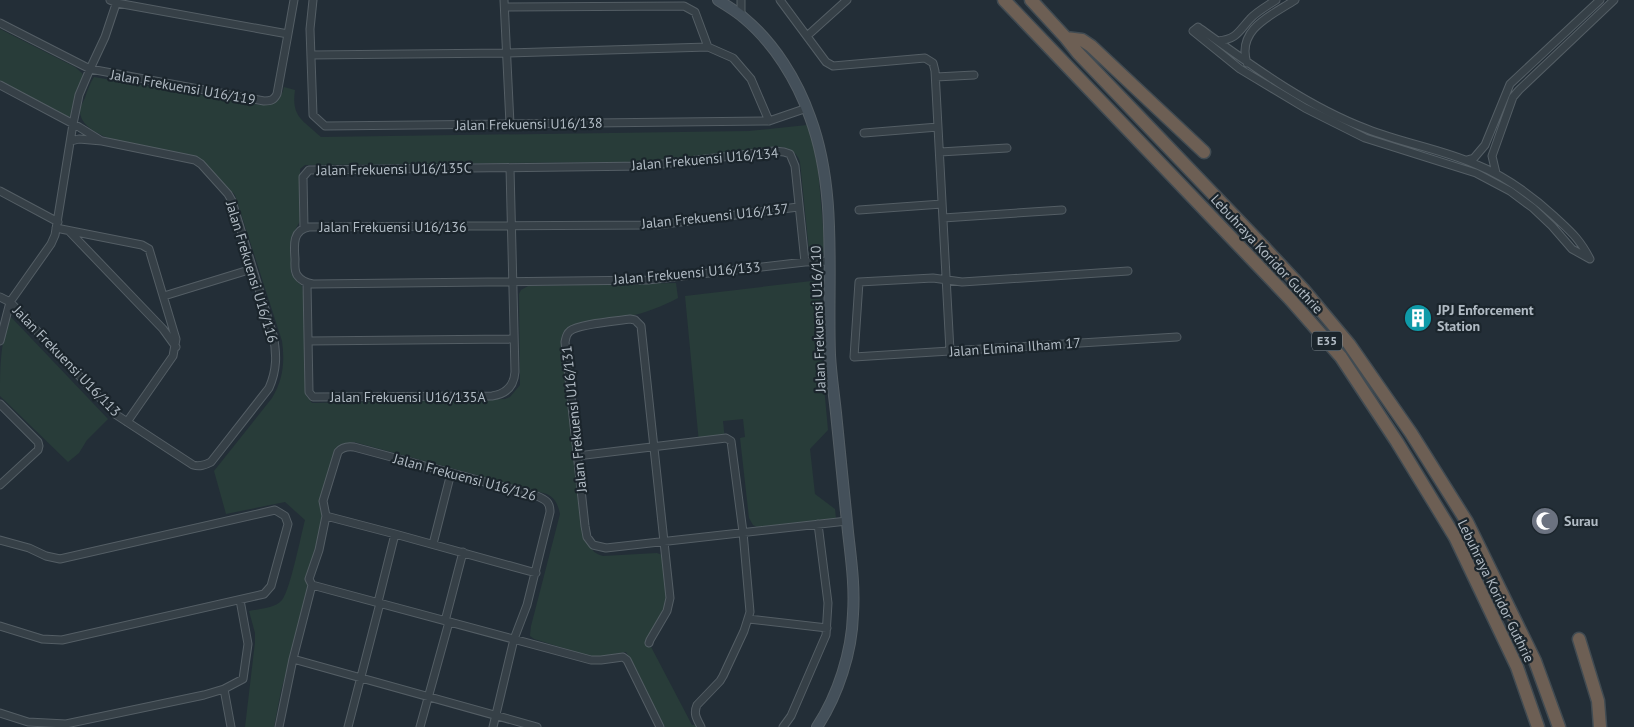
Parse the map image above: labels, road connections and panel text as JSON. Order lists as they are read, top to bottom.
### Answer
{
  "streets": {
    "highway": ["Lebuhraya Koridor Guthrie", "E35"],
    "street": [
      "Jalan Frekuensi U16/119",
      "Jalan Frekuensi U16/138",
      "Jalan Frekuensi U16/134",
      "Jalan Frekuensi U16/135C",
      "Jalan Frekuensi U16/137",
      "Jalan Frekuensi U16/136",
      "Jalan Frekuensi U16/116",
      "Jalan Frekuensi U16/133",
      "Jalan Frekuensi U16/110",
      "Jalan Elmina Ilham 17",
      "Jalan Frekuensi U16/113",
      "Jalan Frekuensi U16/135A",
      "Jalan Frekuensi U16/131",
      "Jalan Frekuensi U16/126"
    ]
  },
  "crossings": [
    ["Jalan Frekuensi U16/119", "Jalan Frekuensi U16/113"],
    ["Jalan Frekuensi U16/138", "Jalan Frekuensi U16/110"],
    ["Jalan Frekuensi U16/134", "Jalan Frekuensi U16/135C"],
    ["Jalan Frekuensi U16/134", "Jalan Frekuensi U16/137"],
    ["Jalan Frekuensi U16/134", "Jalan Frekuensi U16/133"],
    ["Jalan Frekuensi U16/135C", "Jalan Frekuensi U16/136"],
    ["Jalan Frekuensi U16/137", "Jalan Frekuensi U16/136"],
    ["Jalan Frekuensi U16/136", "Jalan Frekuensi U16/135A"],
    ["Jalan Frekuensi U16/116", "Jalan Frekuensi U16/113"],
    ["Jalan Frekuensi U16/133", "Jalan Frekuensi U16/110"],
    ["Jalan Frekuensi U16/110", "Jalan Frekuensi U16/131"]
  ],
  "places": {
    "building": ["JPJ Enforcement Station"],
    "mosque": ["Surau"]
  }
}
